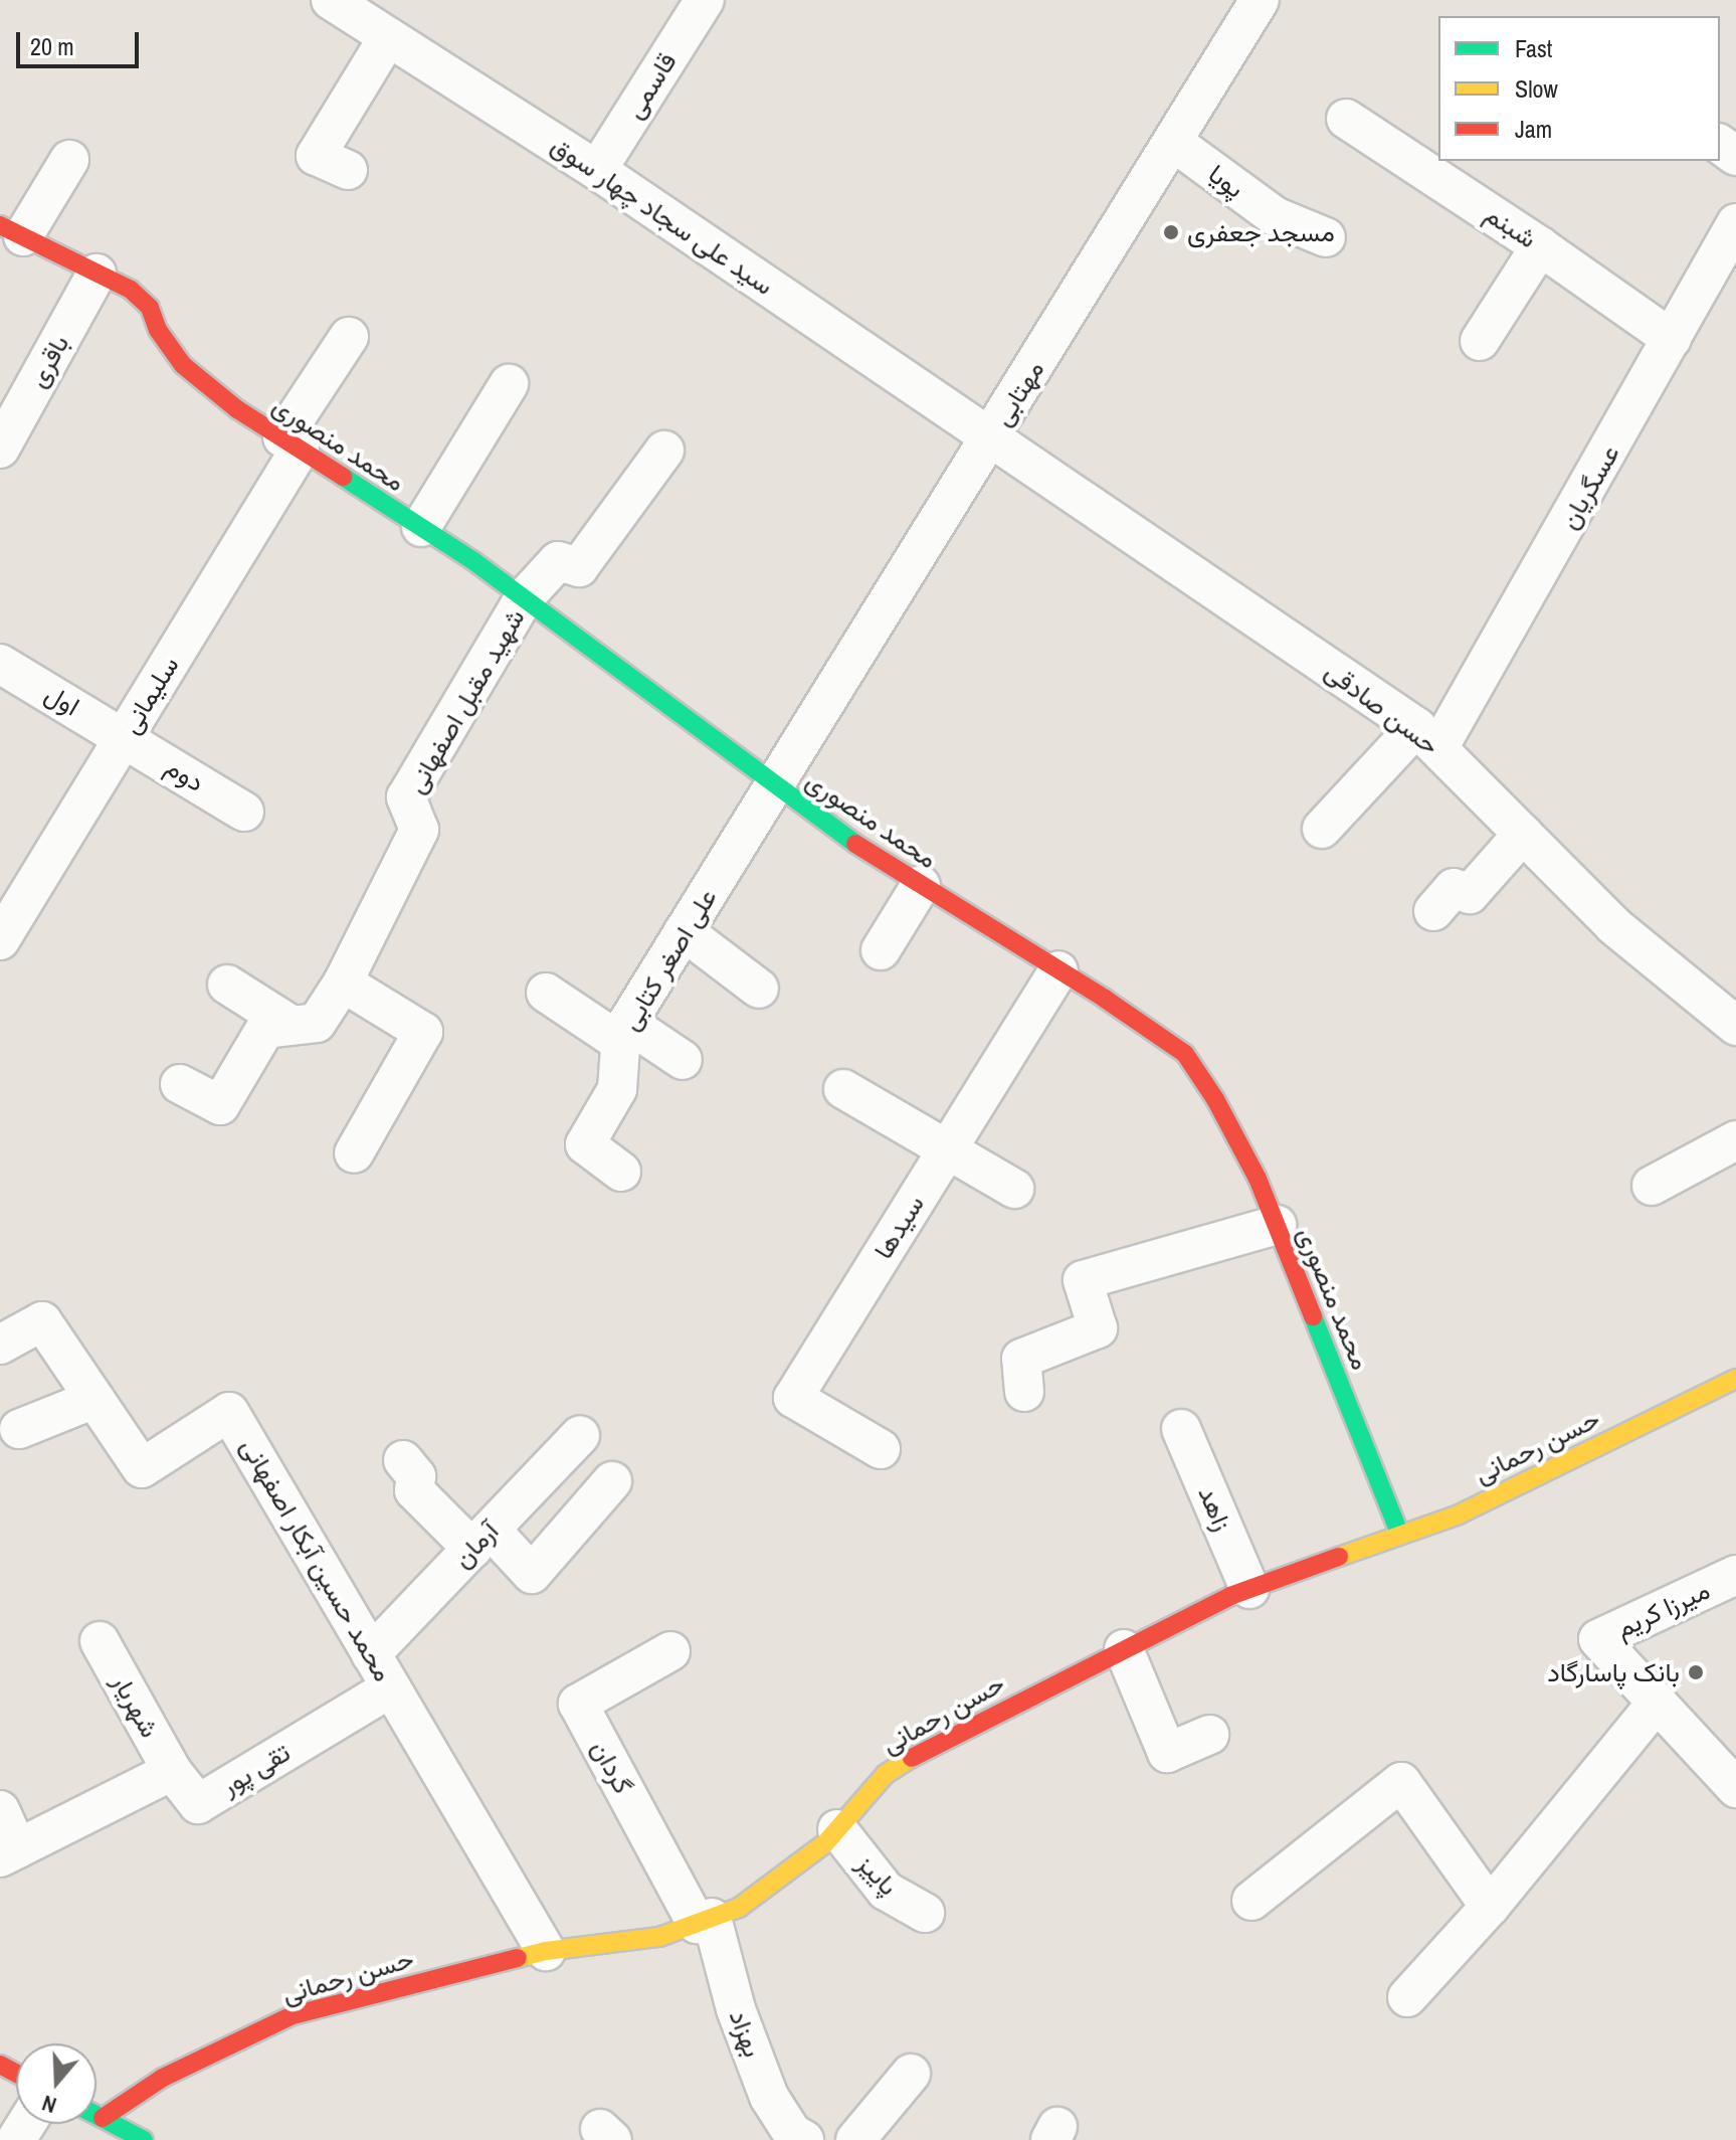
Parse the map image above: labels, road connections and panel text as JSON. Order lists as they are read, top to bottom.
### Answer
{
  "streets": {
    "street": [
      "قاسمی",
      "پویا",
      "سید علی سجاد چهار سوق",
      "شبنم",
      "باقری",
      "مهتابی",
      "محمد منصوری",
      "عسگریان",
      "سلیمانی",
      "اول",
      "شهید مقبل اصفهانی",
      "حسن صادقی",
      "دوم",
      "علی اصغر کتابی",
      "سیدها",
      "حسن رحمانی",
      "زاهد",
      "آرمان",
      "محمد حسین آبکار اصفهانی",
      "میرزا کریم",
      "شهریار",
      "گردان",
      "تقی پور",
      "پاییز",
      "بهزاد"
    ]
  },
  "crossings": [
    ["قاسمی", "سید علی سجاد چهار سوق"],
    ["پویا", "مهتابی"],
    ["سید علی سجاد چهار سوق", "مهتابی"],
    ["سید علی سجاد چهار سوق", "حسن صادقی"],
    ["شبنم", "عسگریان"],
    ["باقری", "محمد منصوری"],
    ["مهتابی", "محمد منصوری"],
    ["مهتابی", "حسن صادقی"],
    ["مهتابی", "علی اصغر کتابی"],
    ["محمد منصوری", "سلیمانی"],
    ["محمد منصوری", "شهید مقبل اصفهانی"],
    ["محمد منصوری", "علی اصغر کتابی"],
    ["محمد منصوری", "سیدها"],
    ["محمد منصوری", "حسن رحمانی"],
    ["عسگریان", "حسن صادقی"],
    ["سلیمانی", "اول"],
    ["سلیمانی", "دوم"],
    ["اول", "دوم"],
    ["حسن رحمانی", "زاهد"],
    ["حسن رحمانی", "محمد حسین آبکار اصفهانی"],
    ["حسن رحمانی", "گردان"],
    ["حسن رحمانی", "پاییز"],
    ["حسن رحمانی", "بهزاد"],
    ["آرمان", "محمد حسین آبکار اصفهانی"],
    ["محمد حسین آبکار اصفهانی", "تقی پور"],
    ["شهریار", "تقی پور"],
    ["گردان", "بهزاد"]
  ],
  "places": ["مسجد جعفری", "بانک پاسارگاد"],
  "legend": ["Fast", "Slow", "Jam"],
  "scale_bar": "20 m",
  "north": "bottom"
}
